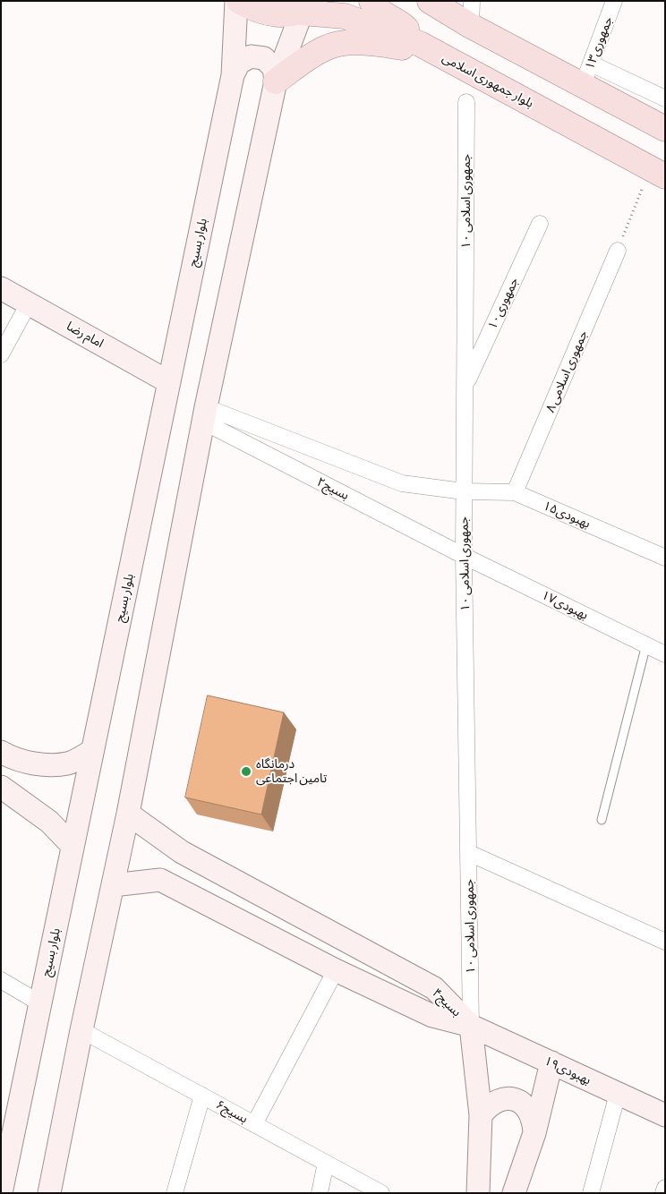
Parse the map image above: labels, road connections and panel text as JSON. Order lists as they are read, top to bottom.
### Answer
{
  "streets": {
    "main road": [
      "بلوار جمهوری اسلامی",
      "بلوار بسیج",
      "امام رضا",
      "بسیج۴",
      "بهبودی۱۹"
    ],
    "street": [
      "جمهوری۱۳",
      "جمهوری اسلامی ۱۰",
      "جمهوری۱۰",
      "جمهوری اسلامی ۸",
      "بسیج۲",
      "بهبودی۱۵",
      "بهبودی۱۷",
      "بسیج۶"
    ]
  },
  "crossings": [
    ["جمهوری اسلامی ۱۰", "جمهوری۱۰"],
    ["جمهوری اسلامی ۱۰", "بسیج۲"],
    ["جمهوری اسلامی ۱۰", "بهبودی۱۵"],
    ["جمهوری اسلامی ۱۰", "بهبودی۱۷"],
    ["جمهوری اسلامی ۱۰", "بسیج۴"],
    ["جمهوری اسلامی ۱۰", "بهبودی۱۹"],
    ["بلوار بسیج", "امام رضا"],
    ["جمهوری اسلامی ۸", "بهبودی۱۵"],
    ["بسیج۲", "بهبودی۱۷"],
    ["بسیج۴", "بهبودی۱۹"]
  ],
  "places": ["درمانگاه تامین اجتماعی"]
}
